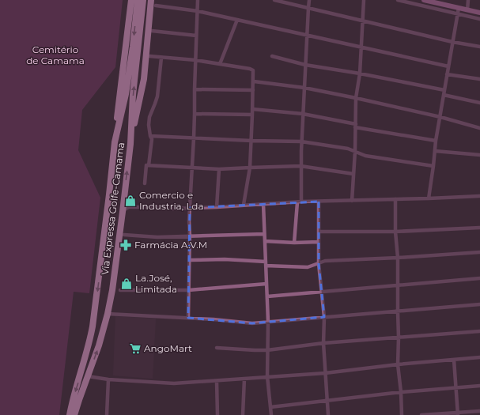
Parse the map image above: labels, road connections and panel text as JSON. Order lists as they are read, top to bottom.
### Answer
{
  "streets": {
    "highway": ["Via Expressa Golfe-Camama"]
  },
  "parks": ["Cemitério de Camama"],
  "places": {
    "shop": ["Comercio e Industria, Lda", "La.José, Limitada"],
    "pharmacy": ["Farmácia A.V.M"],
    "supermarket": ["AngoMart"]
  }
}
